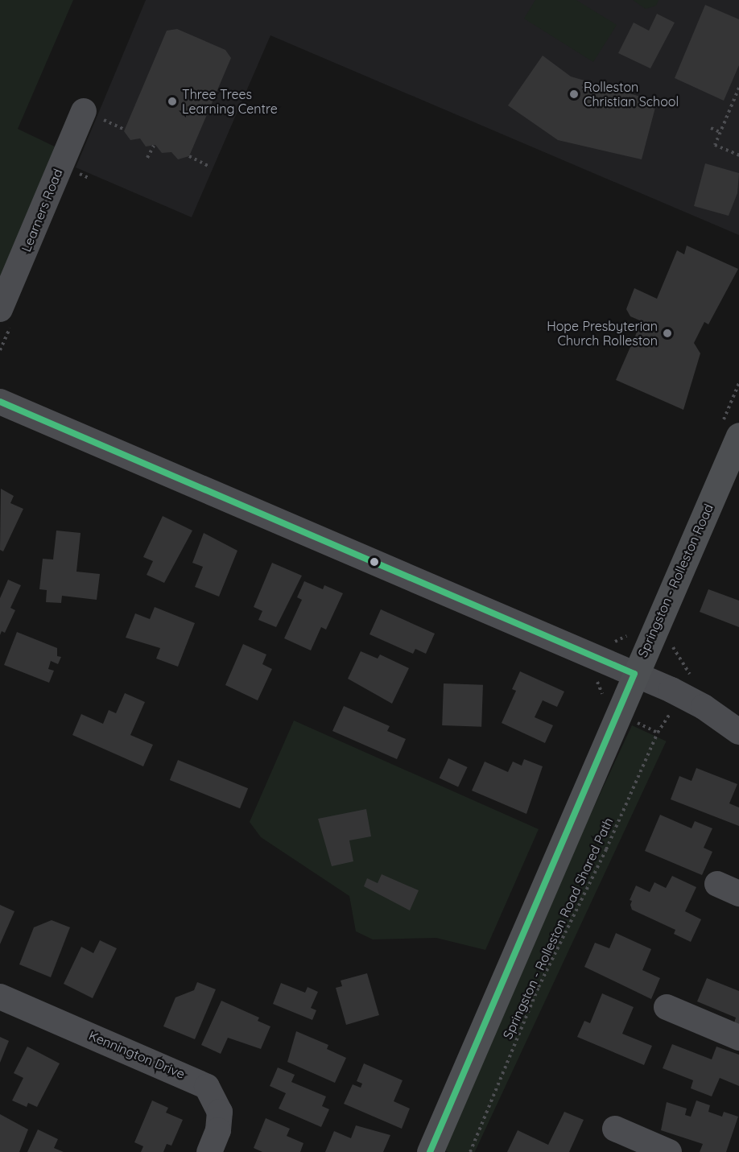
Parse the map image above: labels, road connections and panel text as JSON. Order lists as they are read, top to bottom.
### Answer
{
  "streets": {
    "main road": ["Springston - Rolleston Road"],
    "street": ["Learners Road", "Kennington Drive"],
    "path": ["Springston - Rolleston Road Shared Path"]
  },
  "places": ["Rolleston Christian School", "Three Trees Learning Centre", "Hope Presbyterian Church Rolleston"]
}
